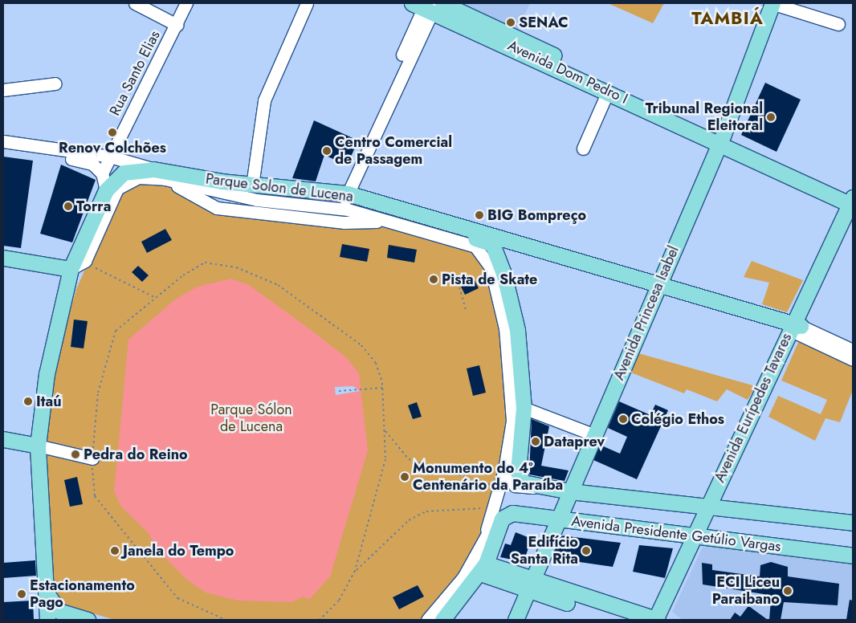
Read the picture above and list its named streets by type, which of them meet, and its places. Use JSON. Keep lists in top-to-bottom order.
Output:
{
  "streets": {
    "main road": [
      "Avenida Dom Pedro I",
      "Parque Solon de Lucena",
      "Avenida Princesa Isabel",
      "Avenida Eurípedes Tavares",
      "Avenida Presidente Getúlio Vargas"
    ],
    "street": ["Rua Santo Elias"]
  },
  "crossings": [
    ["Avenida Dom Pedro I", "Avenida Princesa Isabel"],
    ["Avenida Dom Pedro I", "Avenida Eurípedes Tavares"],
    ["Rua Santo Elias", "Parque Solon de Lucena"],
    ["Avenida Princesa Isabel", "Avenida Presidente Getúlio Vargas"],
    ["Avenida Eurípedes Tavares", "Avenida Presidente Getúlio Vargas"]
  ],
  "districts": ["TAMBIÁ"],
  "parks": ["Parque Sólon de Lucena"],
  "places": [
    "SENAC",
    "Tribunal Regional Eleitoral",
    "Renov Colchões",
    "Centro Comercial de Passagem",
    "Torra",
    "BIG Bompreço",
    "Pista de Skate",
    "Itaú",
    "Colégio Ethos",
    "Dataprev",
    "Pedra do Reino",
    "Monumento do 4º Centenário da Paraíba",
    "Janela do Tempo",
    "Edifício Santa Rita",
    "ECI Liceu Paraibano",
    "Estacionamento Pago"
  ]
}
